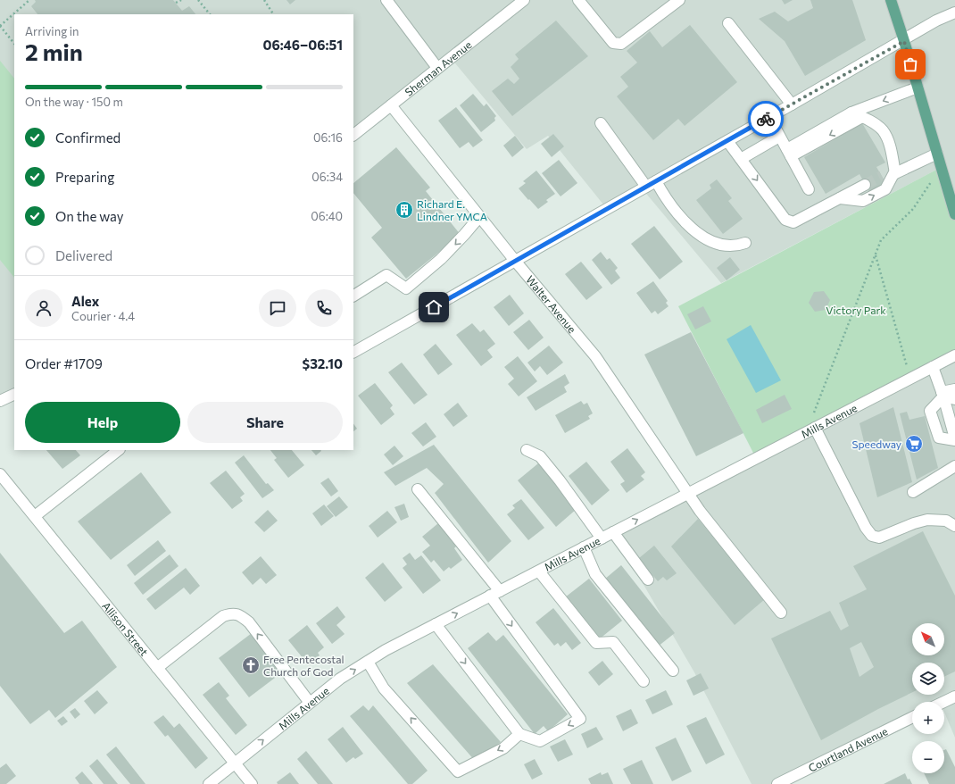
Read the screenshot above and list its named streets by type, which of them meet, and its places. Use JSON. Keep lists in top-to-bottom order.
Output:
{
  "streets": {
    "street": [
      "Sherman Avenue",
      "Walter Avenue",
      "Mills Avenue",
      "Allison Street",
      "Courtland Avenue"
    ]
  },
  "crossings": [
    ["Sherman Avenue", "Walter Avenue"],
    ["Walter Avenue", "Mills Avenue"],
    ["Mills Avenue", "Allison Street"]
  ],
  "one_way": ["Mills Avenue"],
  "parks": ["Victory Park"],
  "places": {
    "building": ["Richard E. Lindner YMCA"],
    "supermarket": ["Speedway"],
    "church": ["Free Pentecostal Church of God"]
  },
  "north": "top left",
  "page": {
    "heading": ["2 min", "Arriving in", "06:46–06:51"],
    "panel": [
      "Alex",
      "Courier · 4.4",
      "Order #1709",
      "$32.10"
    ],
    "bar": "On the way · 150 m",
    "list": [
      ["Confirmed", "06:16"],
      ["Preparing", "06:34"],
      ["On the way", "06:40"],
      "Delivered"
    ],
    "buttons": ["Help", "Share"],
    "map_buttons": ["+", "−"]
  }
}
